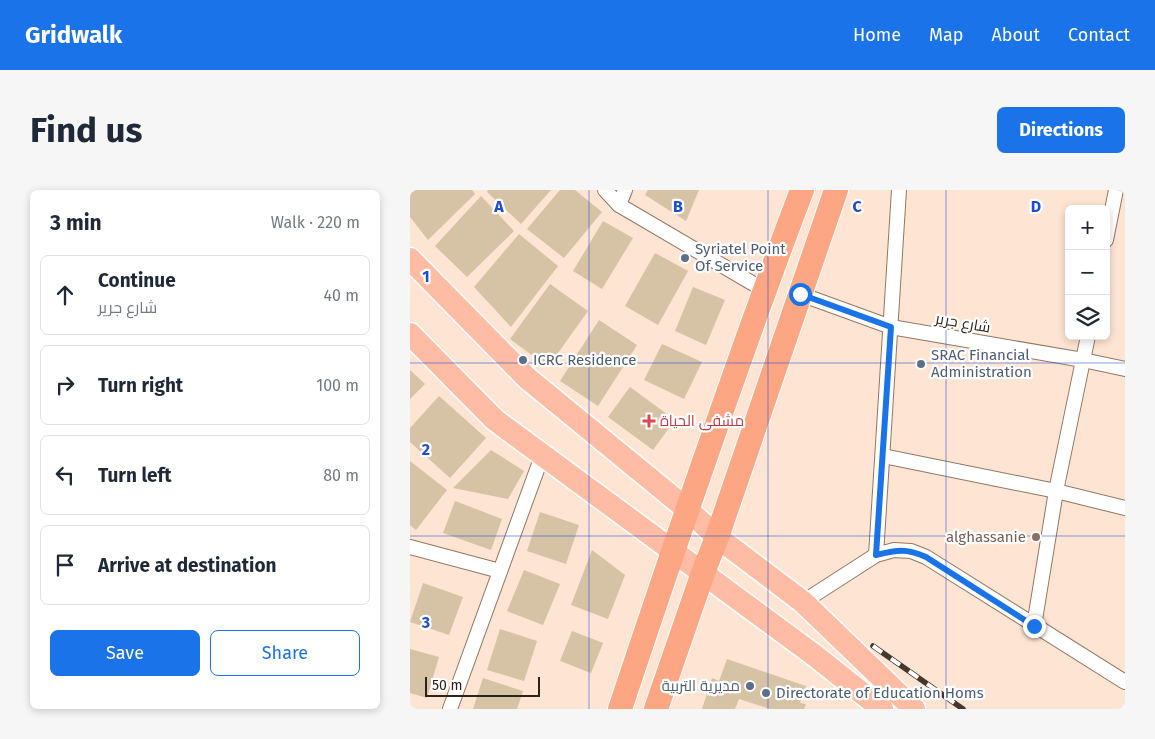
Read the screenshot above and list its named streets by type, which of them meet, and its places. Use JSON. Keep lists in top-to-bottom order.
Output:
{
  "streets": {
    "street": ["شارع جرير"]
  },
  "places": {
    "other": [
      "Syriatel Point Of Service",
      "ICRC Residence",
      "SRAC Financial Administration",
      "alghassanie",
      "مديرية التربية",
      "Directorate of Education Homs"
    ],
    "health": ["مشفى الحياة"]
  },
  "scale_bar": "50 m",
  "page": {
    "header": "Gridwalk",
    "nav": [
      "Home",
      "Map",
      "About",
      "Contact"
    ],
    "buttons": [
      "Directions",
      ["Save", "Share"]
    ],
    "title": "Find us",
    "heading": ["3 min", "Walk · 220 m"],
    "map_buttons": ["+", "−"],
    "list": [
      ["Continue", "شارع جرير", "40 m"],
      ["Turn right", "100 m"],
      ["Turn left", "80 m"],
      "Arrive at destination"
    ],
    "scale": "50 m"
  },
  "grid": {
    "columns": [
      "A",
      "B",
      "C",
      "D"
    ],
    "rows": ["1", "2", "3"]
  }
}
